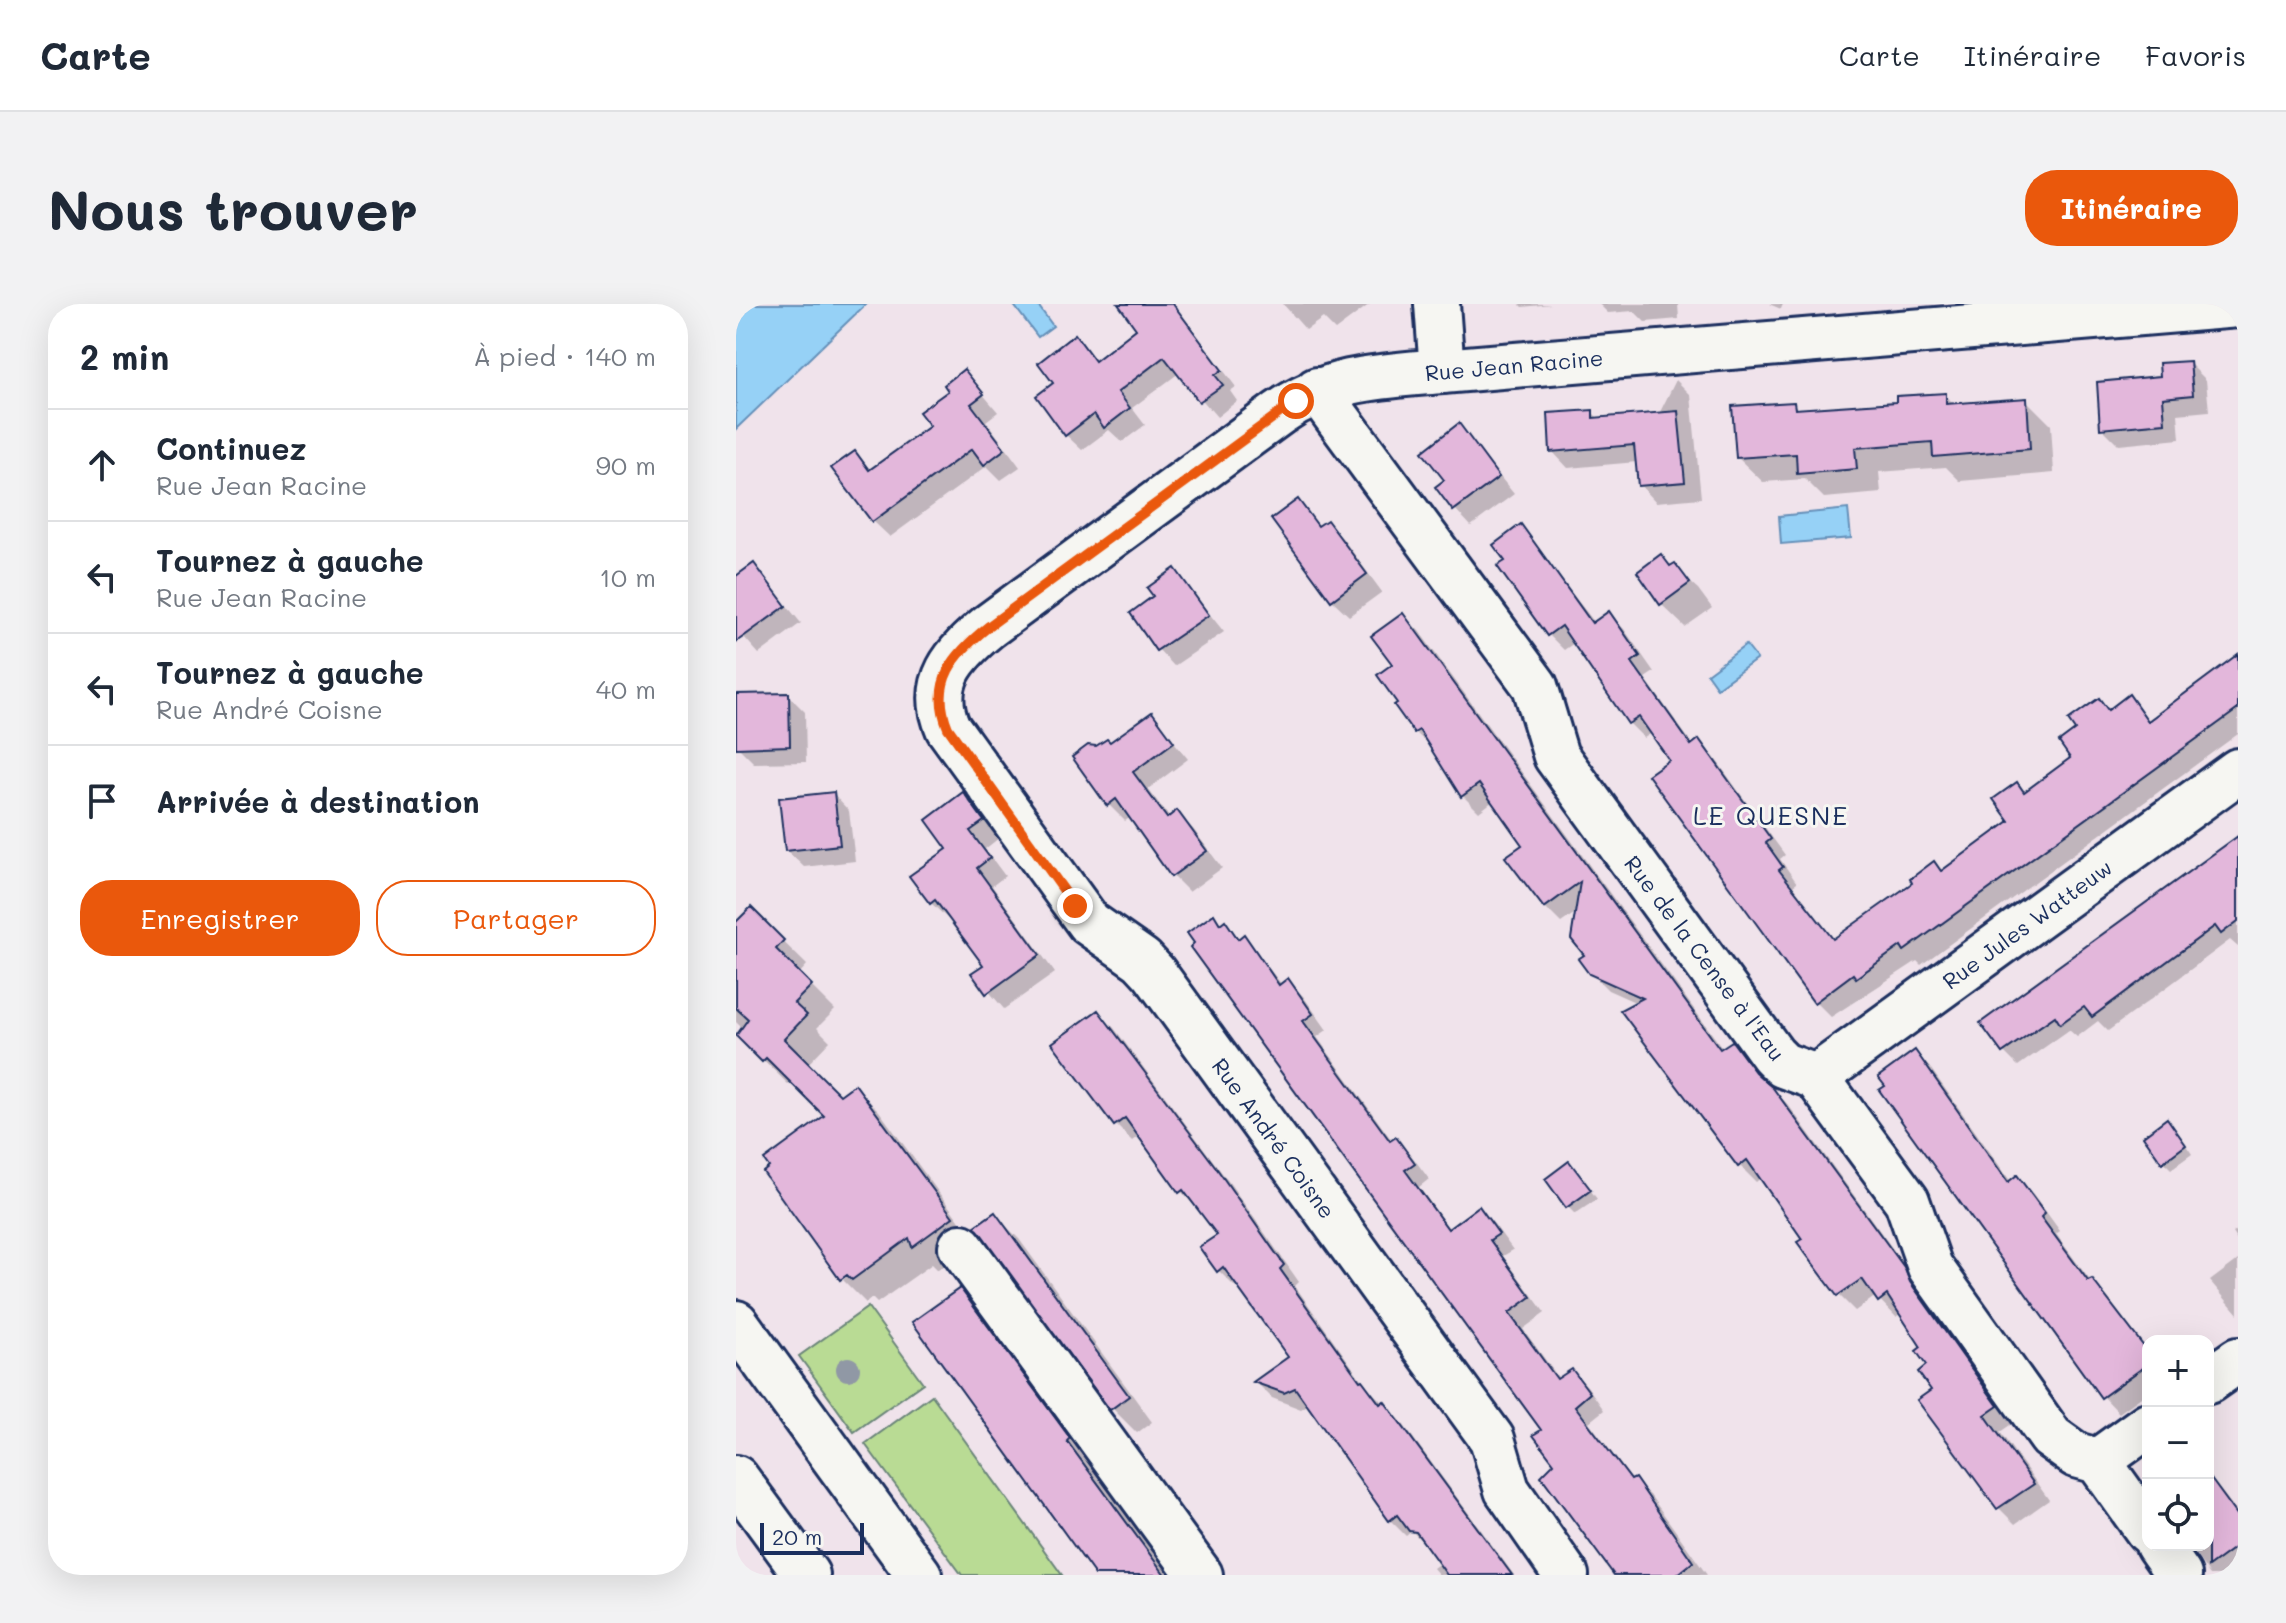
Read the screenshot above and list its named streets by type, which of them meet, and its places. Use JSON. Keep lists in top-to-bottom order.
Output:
{
  "streets": {
    "street": [
      "Rue Jean Racine",
      "Rue Jules Watteuw",
      "Rue de la Cense à l'Eau",
      "Rue André Coisne"
    ]
  },
  "crossings": [
    ["Rue Jean Racine", "Rue de la Cense à l'Eau"],
    ["Rue Jean Racine", "Rue André Coisne"],
    ["Rue Jules Watteuw", "Rue de la Cense à l'Eau"]
  ],
  "districts": ["LE QUESNE"],
  "scale_bar": "20 m",
  "page": {
    "header": "Carte",
    "nav": ["Carte", "Itinéraire", "Favoris"],
    "buttons": [
      "Itinéraire",
      ["Enregistrer", "Partager"]
    ],
    "title": "Nous trouver",
    "heading": ["2 min", "À pied · 140 m"],
    "list": [
      ["Continuez", "Rue Jean Racine", "90 m"],
      ["Tournez à gauche", "Rue Jean Racine", "10 m"],
      ["Tournez à gauche", "Rue André Coisne", "40 m"],
      "Arrivée à destination"
    ],
    "map_buttons": ["+", "−"],
    "scale": "20 m"
  }
}
